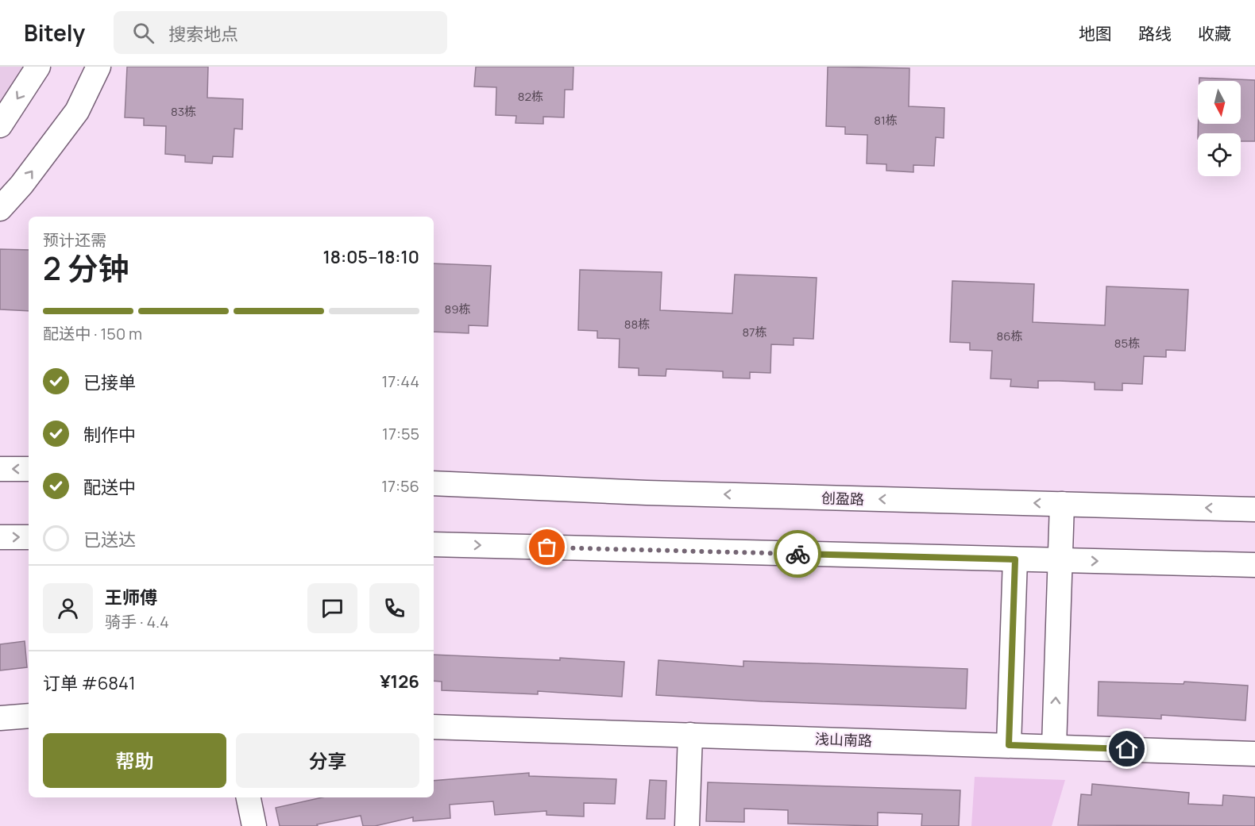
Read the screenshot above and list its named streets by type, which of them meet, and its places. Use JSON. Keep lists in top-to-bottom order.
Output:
{
  "streets": {
    "street": ["创盈路", "浅山南路"]
  },
  "house_numbers": [
    "82栋",
    "83栋",
    "81栋",
    "89栋",
    "88栋",
    "87栋",
    "86栋",
    "85栋"
  ],
  "north": "bottom",
  "page": {
    "header": "Bitely",
    "search": "搜索地点",
    "nav": ["地图", "路线", "收藏"],
    "heading": ["2 分钟", "预计还需", "18:05–18:10"],
    "panel": [
      "王师傅",
      "骑手 · 4.4",
      "订单 #6841",
      "¥126"
    ],
    "bar": "配送中 · 150 m",
    "list": [
      ["已接单", "17:44"],
      ["制作中", "17:55"],
      ["配送中", "17:56"],
      "已送达"
    ],
    "buttons": ["帮助", "分享"]
  }
}
